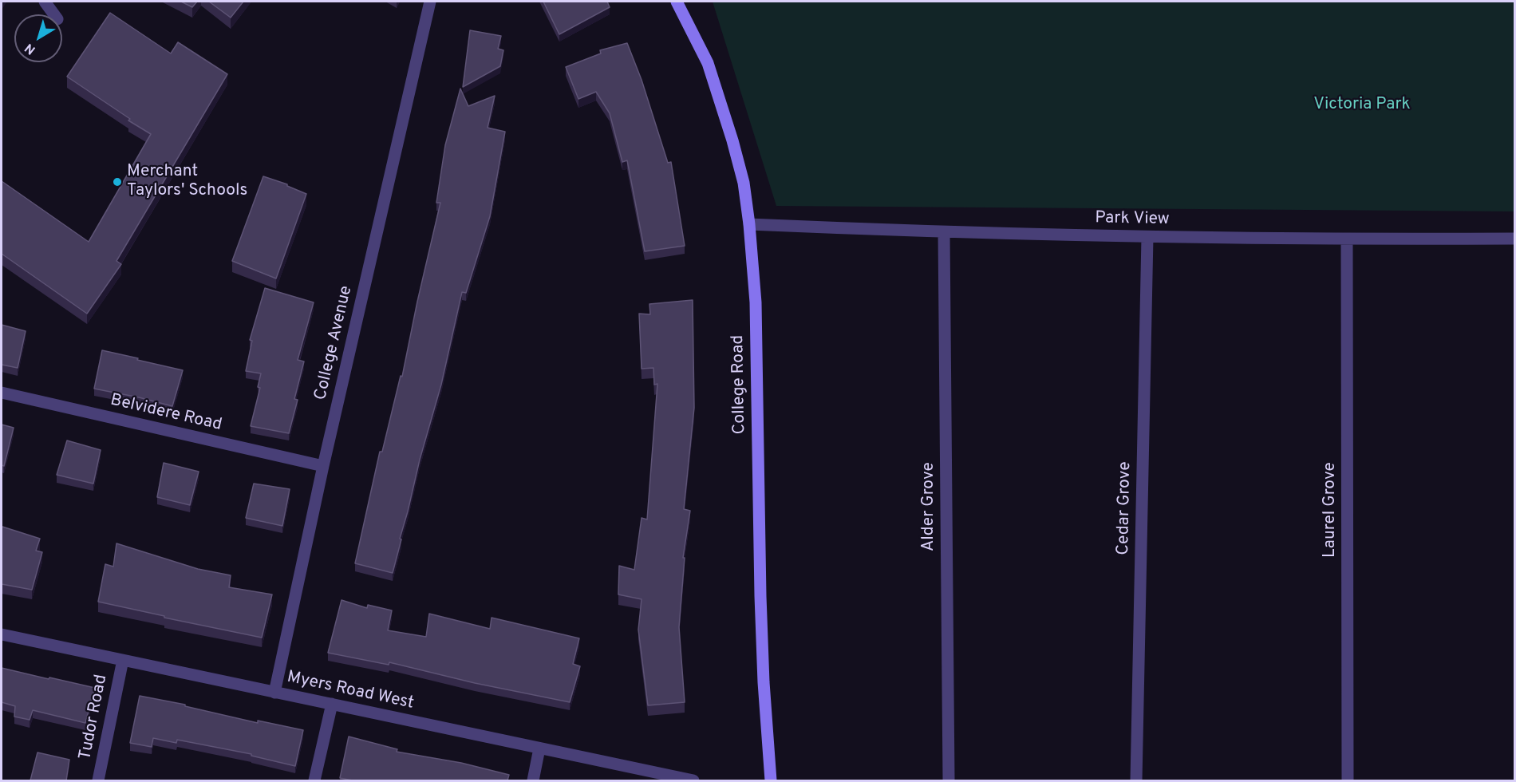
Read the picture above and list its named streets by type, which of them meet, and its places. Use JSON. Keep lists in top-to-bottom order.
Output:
{
  "streets": {
    "street": [
      "Park View",
      "College Avenue",
      "College Road",
      "Belvidere Road",
      "Alder Grove",
      "Cedar Grove",
      "Laurel Grove",
      "Myers Road West",
      "Tudor Road"
    ]
  },
  "crossings": [
    ["Park View", "College Road"],
    ["Park View", "Alder Grove"],
    ["Park View", "Cedar Grove"],
    ["Park View", "Laurel Grove"],
    ["College Avenue", "Belvidere Road"],
    ["College Avenue", "Myers Road West"],
    ["Myers Road West", "Tudor Road"]
  ],
  "parks": ["Victoria Park"],
  "places": ["Merchant Taylors' Schools"],
  "north": "bottom left"
}
